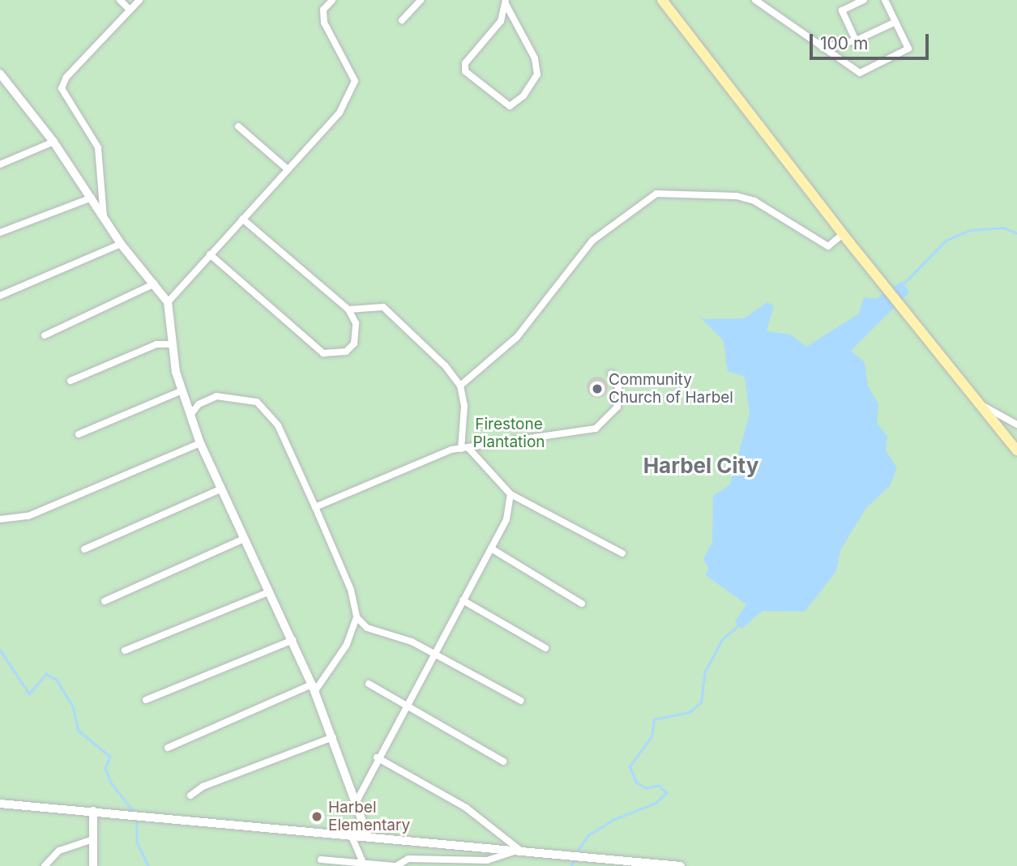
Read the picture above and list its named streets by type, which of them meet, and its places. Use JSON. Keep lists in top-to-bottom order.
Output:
{
  "districts": ["Harbel City"],
  "parks": ["Firestone Plantation"],
  "places": ["Community Church of Harbel", "Harbel Elementary"],
  "scale_bar": "100 m"
}
